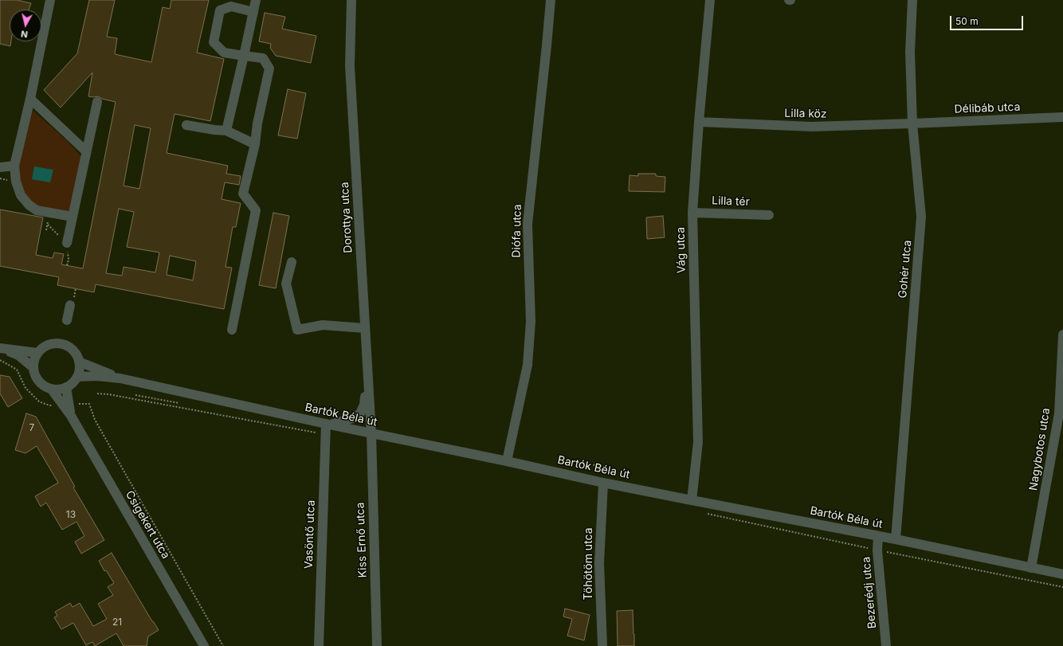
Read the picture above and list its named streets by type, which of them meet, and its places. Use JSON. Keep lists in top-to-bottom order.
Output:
{
  "streets": {
    "street": [
      "Délibáb utca",
      "Lilla köz",
      "Lilla tér",
      "Dorottya utca",
      "Diófa utca",
      "Vág utca",
      "Gohér utca",
      "Bartók Béla út",
      "Nagybotos utca",
      "Csigekert utca",
      "Vasöntő utca",
      "Kiss Ernő utca",
      "Töhötöm utca",
      "Bezerédj utca"
    ]
  },
  "crossings": [
    ["Délibáb utca", "Lilla köz"],
    ["Délibáb utca", "Gohér utca"],
    ["Lilla köz", "Vág utca"],
    ["Lilla köz", "Gohér utca"],
    ["Lilla tér", "Vág utca"],
    ["Dorottya utca", "Bartók Béla út"],
    ["Dorottya utca", "Kiss Ernő utca"],
    ["Diófa utca", "Bartók Béla út"],
    ["Vág utca", "Bartók Béla út"],
    ["Gohér utca", "Bartók Béla út"],
    ["Bartók Béla út", "Nagybotos utca"],
    ["Bartók Béla út", "Vasöntő utca"],
    ["Bartók Béla út", "Kiss Ernő utca"],
    ["Bartók Béla út", "Töhötöm utca"],
    ["Bartók Béla út", "Bezerédj utca"]
  ],
  "house_numbers": ["7", "13", "21"],
  "scale_bar": "50 m",
  "north": "bottom"
}
